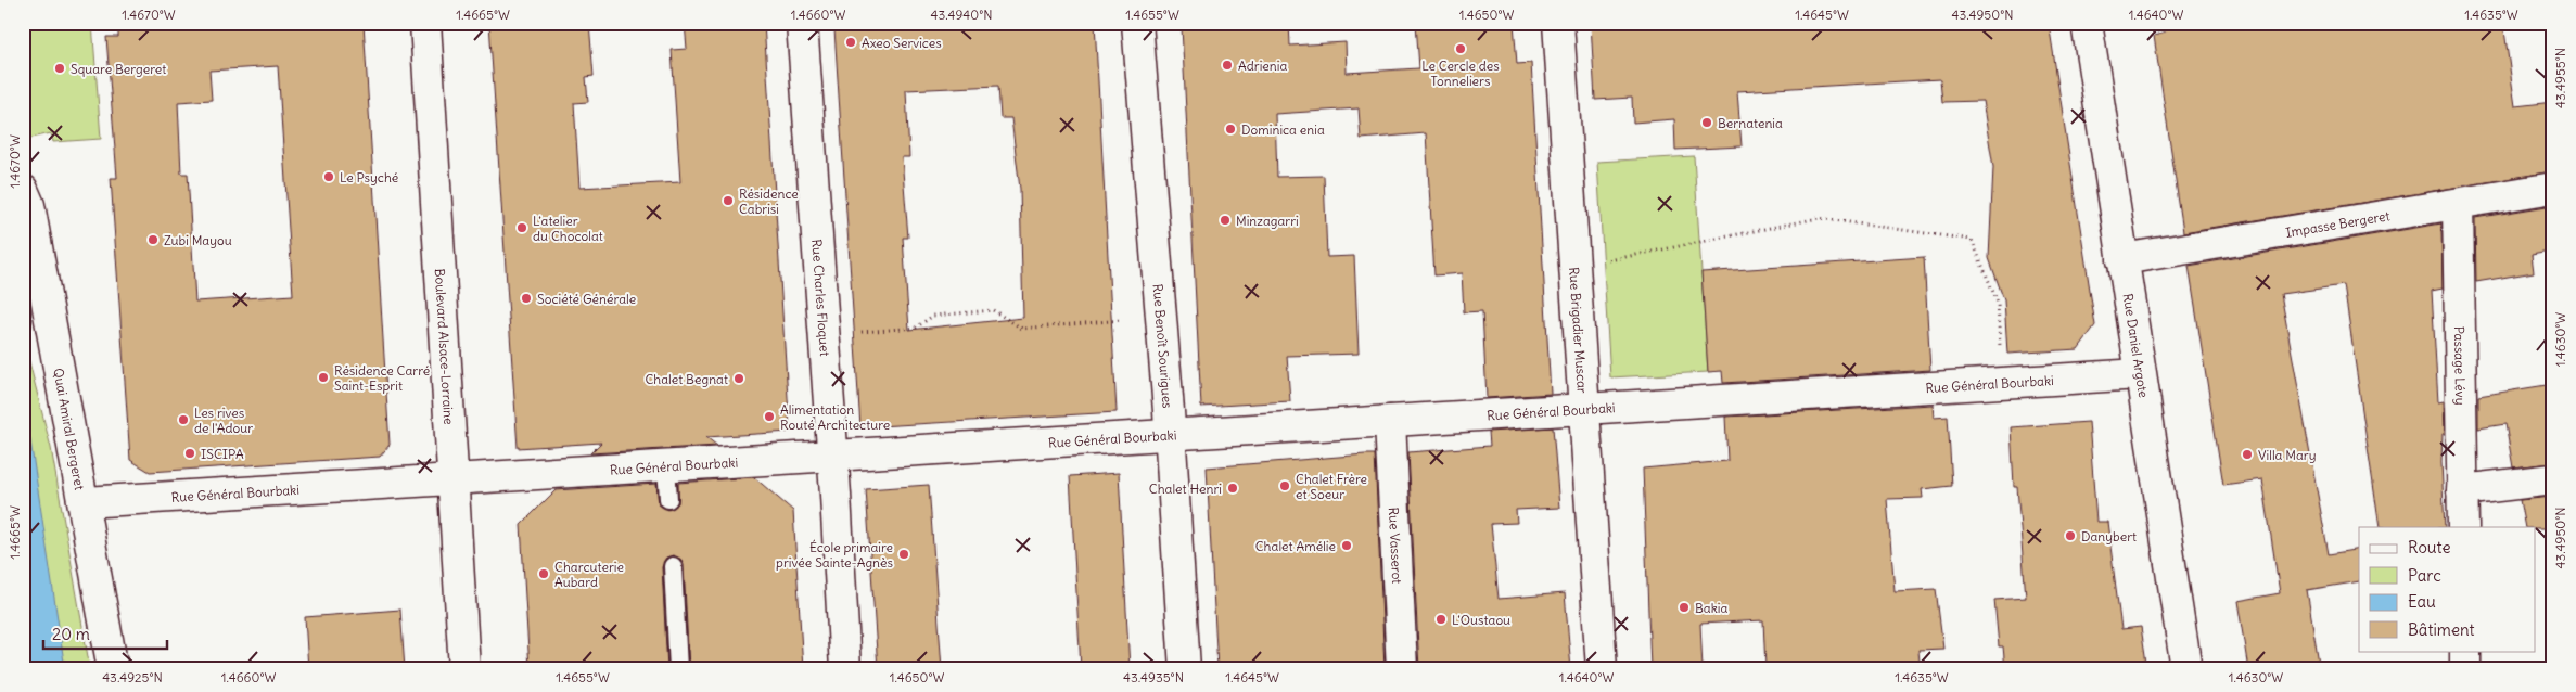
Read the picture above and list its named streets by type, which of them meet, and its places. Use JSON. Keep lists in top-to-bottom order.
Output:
{
  "streets": {
    "street": [
      "Impasse Bergeret",
      "Rue Charles Floquet",
      "Rue Brigadier Muscar",
      "Boulevard Alsace-Lorraine",
      "Rue Benoît Sourigues",
      "Rue Daniel Argote",
      "Passage Lévy",
      "Rue Général Bourbaki",
      "Quai Amiral Bergeret",
      "Rue Vasserot"
    ]
  },
  "crossings": [
    ["Impasse Bergeret", "Rue Daniel Argote"],
    ["Impasse Bergeret", "Passage Lévy"],
    ["Rue Charles Floquet", "Rue Général Bourbaki"],
    ["Rue Brigadier Muscar", "Rue Général Bourbaki"],
    ["Boulevard Alsace-Lorraine", "Rue Général Bourbaki"],
    ["Rue Benoît Sourigues", "Rue Général Bourbaki"],
    ["Rue Daniel Argote", "Rue Général Bourbaki"],
    ["Rue Général Bourbaki", "Quai Amiral Bergeret"],
    ["Rue Général Bourbaki", "Rue Vasserot"]
  ],
  "places": [
    "Axeo Services",
    "Le Cercle des Tonneliers",
    "Adrienia",
    "Square Bergeret",
    "Bernatenia",
    "Dominica enia",
    "Le Psyché",
    "Résidence Cabrisi",
    "Minzagarri",
    "L'atelier du Chocolat",
    "Zubi Mayou",
    "Société Générale",
    "Résidence Carré Saint-Esprit",
    "Chalet Begnat",
    "Alimentation Routé Architecture",
    "Les rives de l'Adour",
    "ISCIPA",
    "Villa Mary",
    "Chalet Frère et Soeur",
    "Chalet Henri",
    "Danybert",
    "Chalet Amélie",
    "École primaire privée Sainte-Agnès",
    "Charcuterie Aubard",
    "Bakia",
    "L'Oustaou"
  ],
  "legend": [
    "Route",
    "Parc",
    "Eau",
    "Bâtiment"
  ],
  "scale_bar": "20 m",
  "coordinates": [
    "1.4670°W",
    "1.4665°W",
    "1.4660°W",
    "43.4940°N",
    "1.4655°W",
    "1.4650°W",
    "1.4645°W",
    "43.4950°N",
    "1.4640°W",
    "1.4635°W",
    "43.4955°N",
    "1.4630°W",
    "43.4925°N",
    "43.4935°N"
  ]
}
